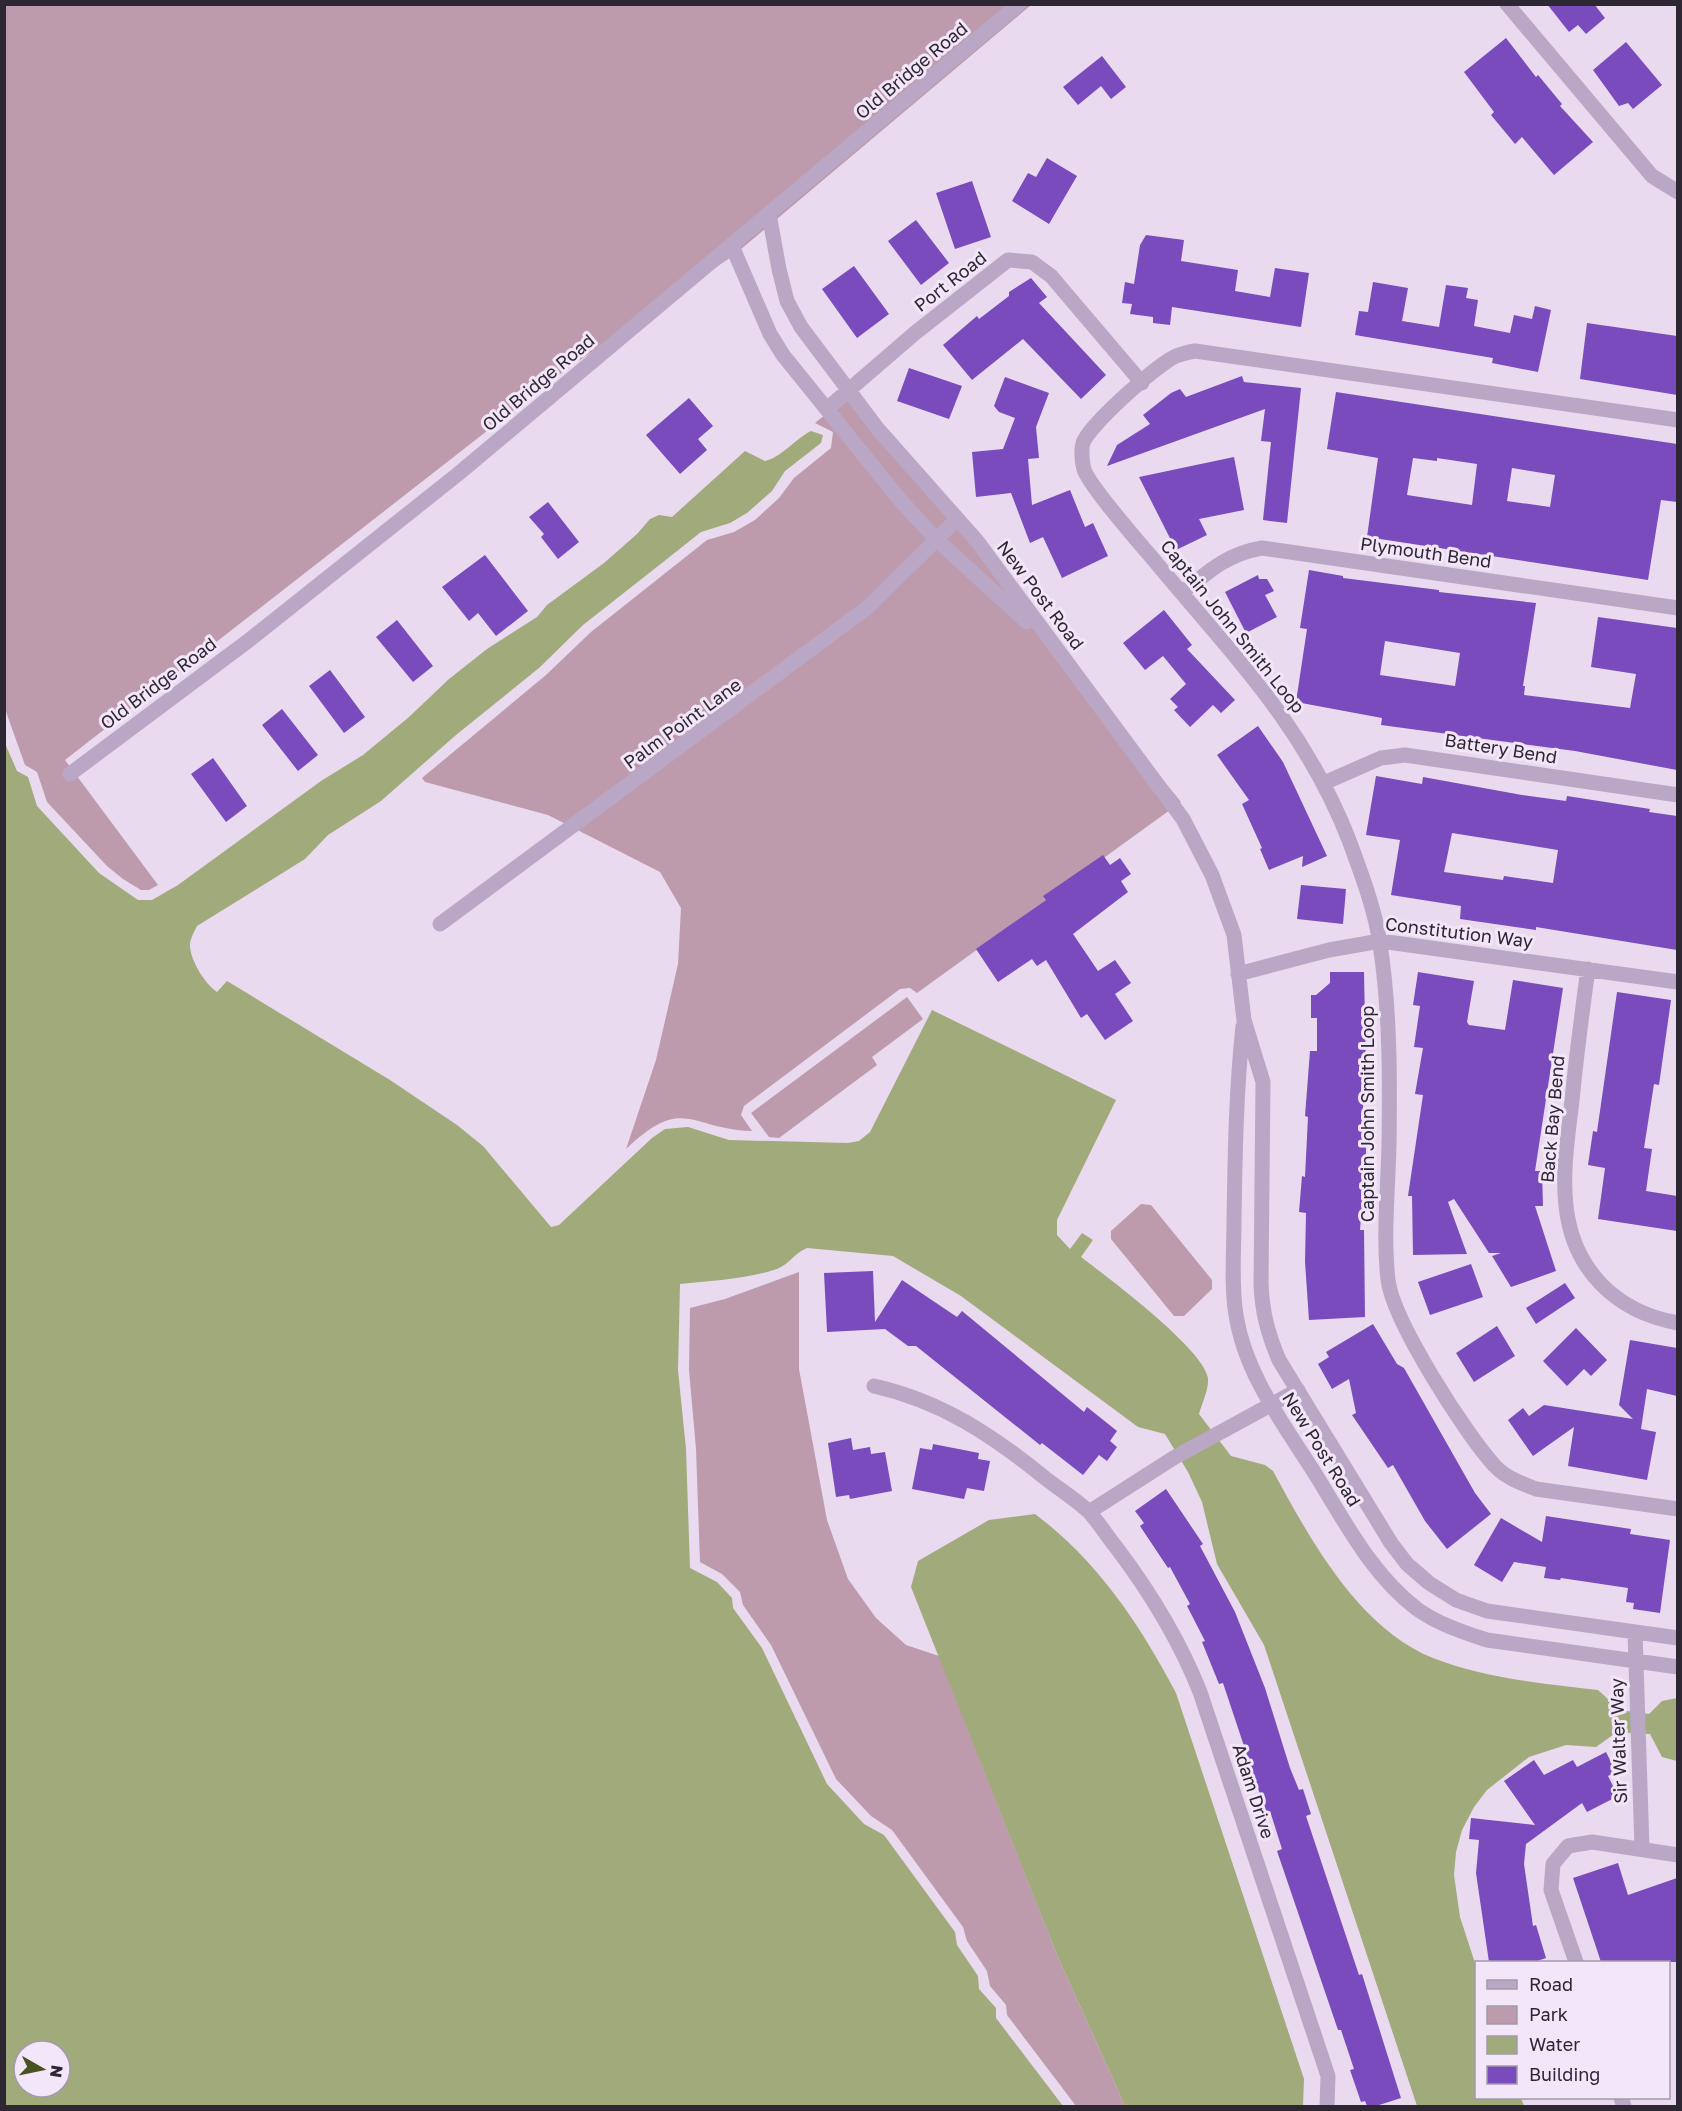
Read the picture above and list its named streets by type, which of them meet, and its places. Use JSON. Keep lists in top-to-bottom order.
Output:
{
  "streets": {
    "street": [
      "Old Bridge Road",
      "Port Road",
      "Plymouth Bend",
      "New Post Road",
      "Captain John Smith Loop",
      "Palm Point Lane",
      "Battery Bend",
      "Constitution Way",
      "Back Bay Bend",
      "Sir Walter Way",
      "Adam Drive"
    ]
  },
  "crossings": [
    ["Old Bridge Road", "New Post Road"],
    ["Port Road", "New Post Road"],
    ["Port Road", "Captain John Smith Loop"],
    ["Plymouth Bend", "Captain John Smith Loop"],
    ["New Post Road", "Palm Point Lane"],
    ["New Post Road", "Constitution Way"],
    ["New Post Road", "Sir Walter Way"],
    ["Captain John Smith Loop", "Battery Bend"],
    ["Captain John Smith Loop", "Constitution Way"],
    ["Constitution Way", "Back Bay Bend"]
  ],
  "legend": [
    "Road",
    "Park",
    "Water",
    "Building"
  ],
  "north": "right"
}
